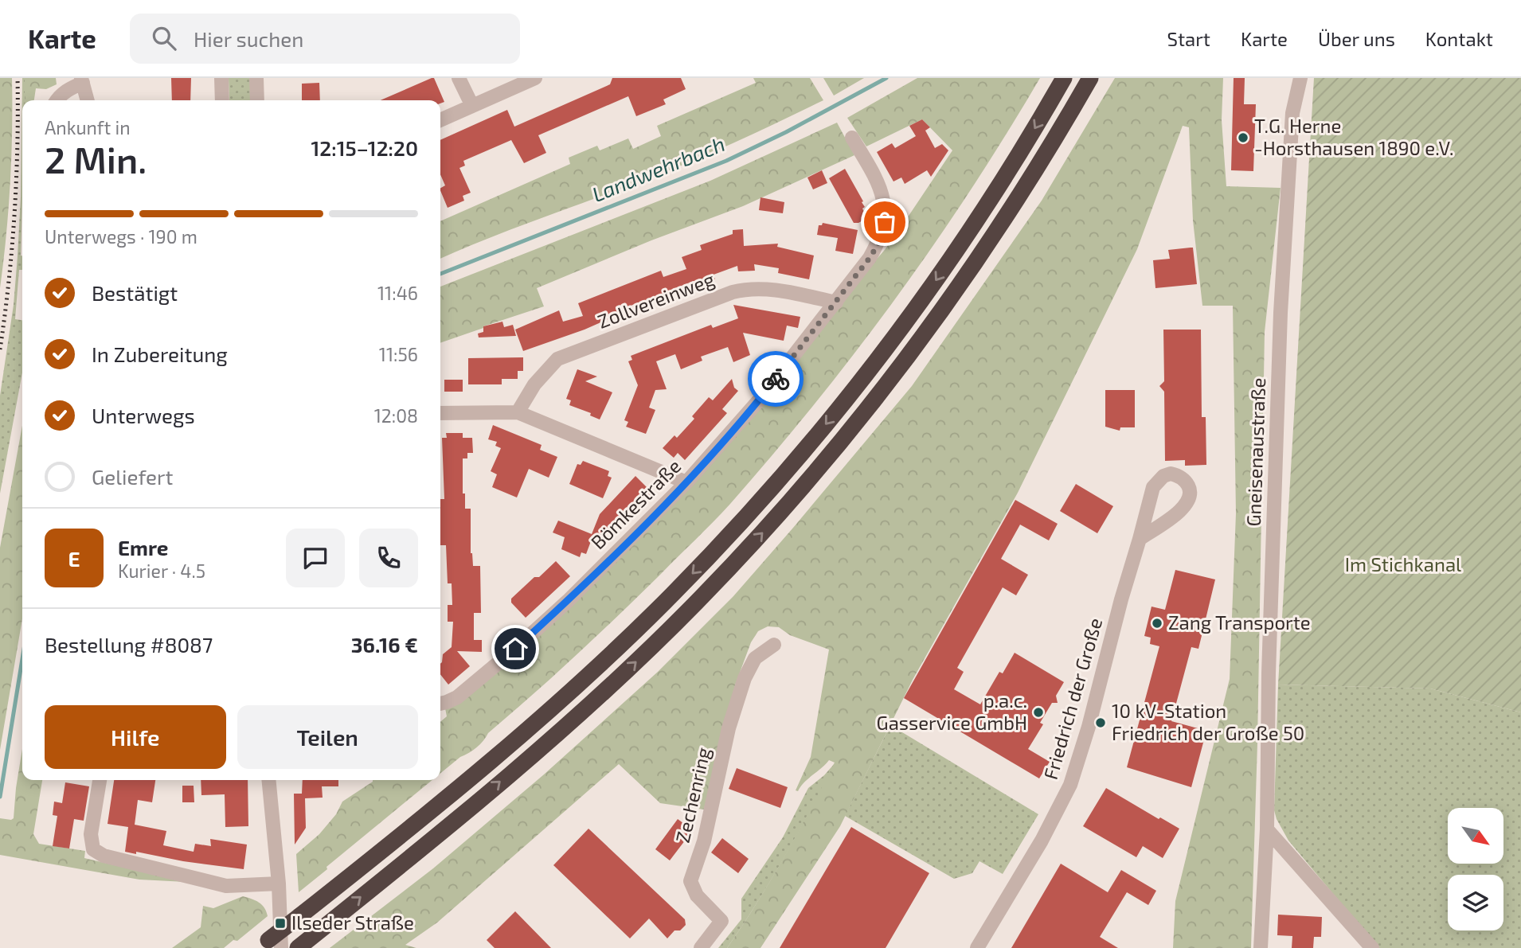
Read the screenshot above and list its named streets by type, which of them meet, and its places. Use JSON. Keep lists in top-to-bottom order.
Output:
{
  "streets": {
    "street": [
      "Zollvereinweg",
      "Gneisenaustraße",
      "Bömkestraße",
      "Friedrich der Große",
      "Zechenring"
    ]
  },
  "crossings": [
    ["Zollvereinweg", "Bömkestraße"]
  ],
  "water": ["Landwehrbach"],
  "parks": ["Im Stichkanal"],
  "places": {
    "other": [
      "T.G. Herne -Horsthausen 1890 e.V.",
      "Zang Transporte",
      "p.a.c. Gasservice GmbH",
      "10 kV-Station Friedrich der Große 50"
    ],
    "transit": ["Ilseder Straße"]
  },
  "north": "bottom right",
  "page": {
    "header": "Karte",
    "search": "Hier suchen",
    "nav": [
      "Start",
      "Karte",
      "Über uns",
      "Kontakt"
    ],
    "heading": ["2 Min.", "Ankunft in", "12:15–12:20"],
    "panel": [
      "Emre",
      "Kurier · 4.5",
      "Bestellung #8087",
      "36.16 €"
    ],
    "bar": "Unterwegs · 190 m",
    "list": [
      ["Bestätigt", "11:46"],
      ["In Zubereitung", "11:56"],
      ["Unterwegs", "12:08"],
      "Geliefert"
    ],
    "round": "E",
    "buttons": ["Hilfe", "Teilen"]
  }
}
